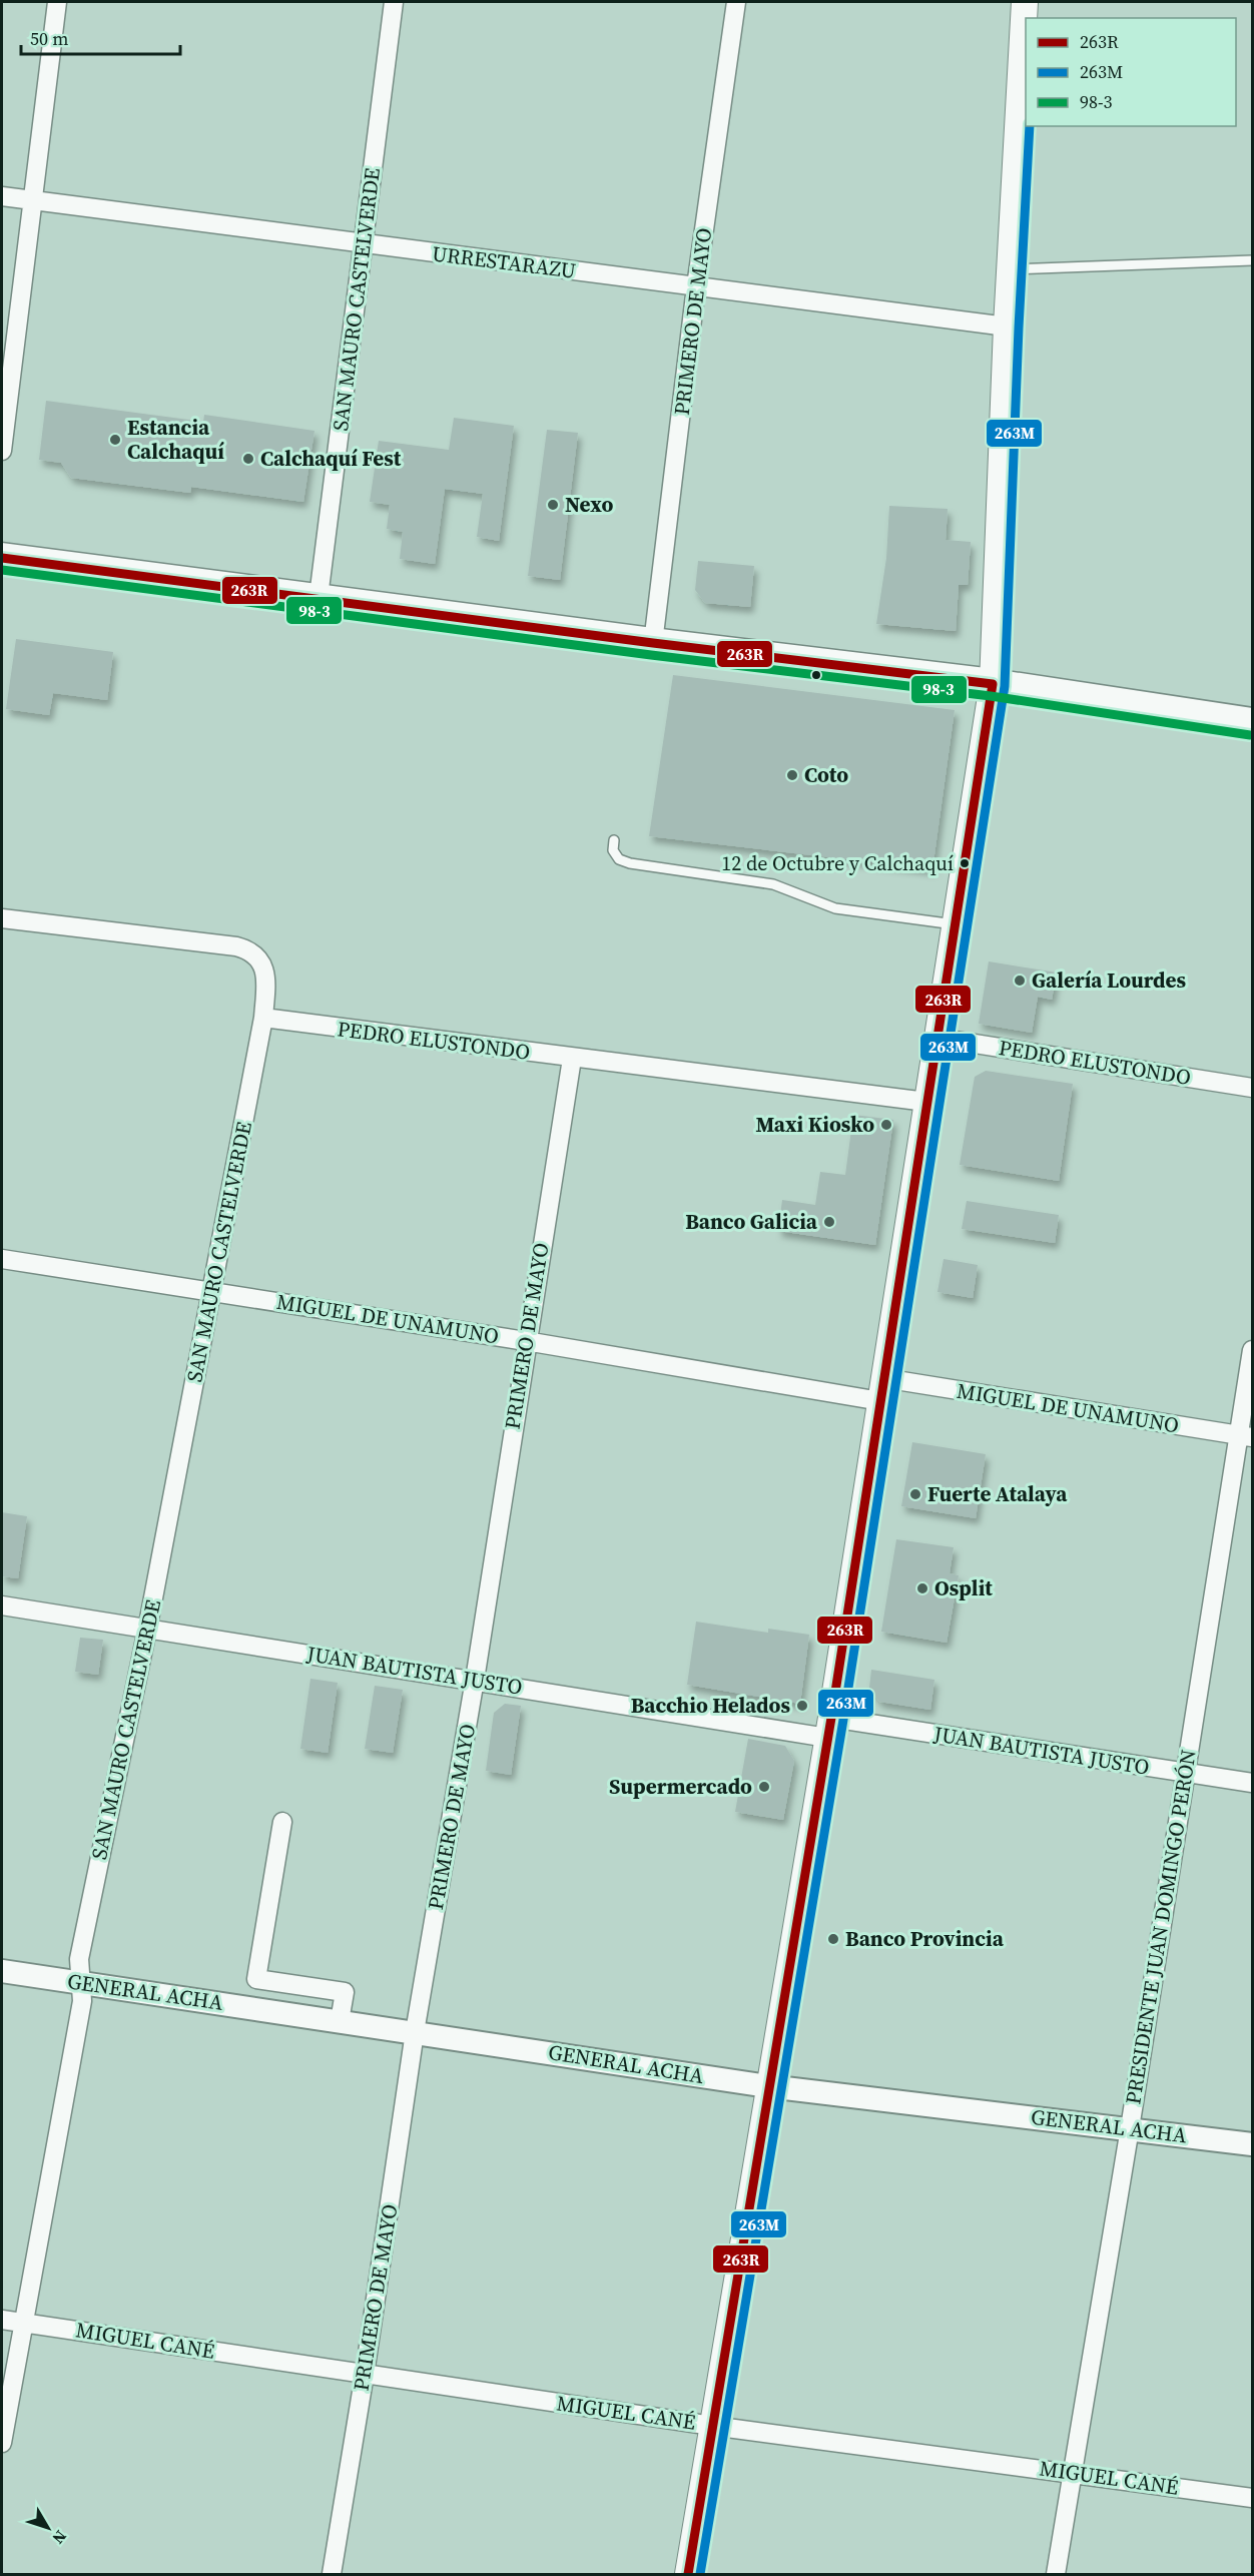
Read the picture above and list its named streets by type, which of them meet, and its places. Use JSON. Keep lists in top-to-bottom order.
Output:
{
  "streets": {
    "street": [
      "URRESTARAZU",
      "SAN MAURO CASTELVERDE",
      "PRIMERO DE MAYO",
      "PEDRO ELUSTONDO",
      "MIGUEL DE UNAMUNO",
      "JUAN BAUTISTA JUSTO",
      "PRESIDENTE JUAN DOMINGO PERÓN",
      "GENERAL ACHA",
      "MIGUEL CANÉ"
    ]
  },
  "crossings": [
    ["URRESTARAZU", "SAN MAURO CASTELVERDE"],
    ["URRESTARAZU", "PRIMERO DE MAYO"],
    ["SAN MAURO CASTELVERDE", "PEDRO ELUSTONDO"],
    ["SAN MAURO CASTELVERDE", "MIGUEL DE UNAMUNO"],
    ["SAN MAURO CASTELVERDE", "JUAN BAUTISTA JUSTO"],
    ["SAN MAURO CASTELVERDE", "GENERAL ACHA"],
    ["SAN MAURO CASTELVERDE", "MIGUEL CANÉ"],
    ["PRIMERO DE MAYO", "PEDRO ELUSTONDO"],
    ["PRIMERO DE MAYO", "MIGUEL DE UNAMUNO"],
    ["PRIMERO DE MAYO", "JUAN BAUTISTA JUSTO"],
    ["PRIMERO DE MAYO", "GENERAL ACHA"],
    ["PRIMERO DE MAYO", "MIGUEL CANÉ"],
    ["MIGUEL DE UNAMUNO", "PRESIDENTE JUAN DOMINGO PERÓN"],
    ["JUAN BAUTISTA JUSTO", "PRESIDENTE JUAN DOMINGO PERÓN"],
    ["PRESIDENTE JUAN DOMINGO PERÓN", "GENERAL ACHA"],
    ["PRESIDENTE JUAN DOMINGO PERÓN", "MIGUEL CANÉ"]
  ],
  "places": [
    "Estancia Calchaquí",
    "Calchaquí Fest",
    "Nexo",
    "Coto",
    "12 de Octubre y Calchaquí",
    "Galería Lourdes",
    "Maxi Kiosko",
    "Banco Galicia",
    "Fuerte Atalaya",
    "Osplit",
    "Bacchio Helados",
    "Supermercado",
    "Banco Provincia"
  ],
  "lines": ["transit line 263M", "transit line 263R", "transit line 98-3"],
  "legend": ["263R", "263M", "98-3"],
  "scale_bar": "50 m",
  "north": "bottom right"
}
